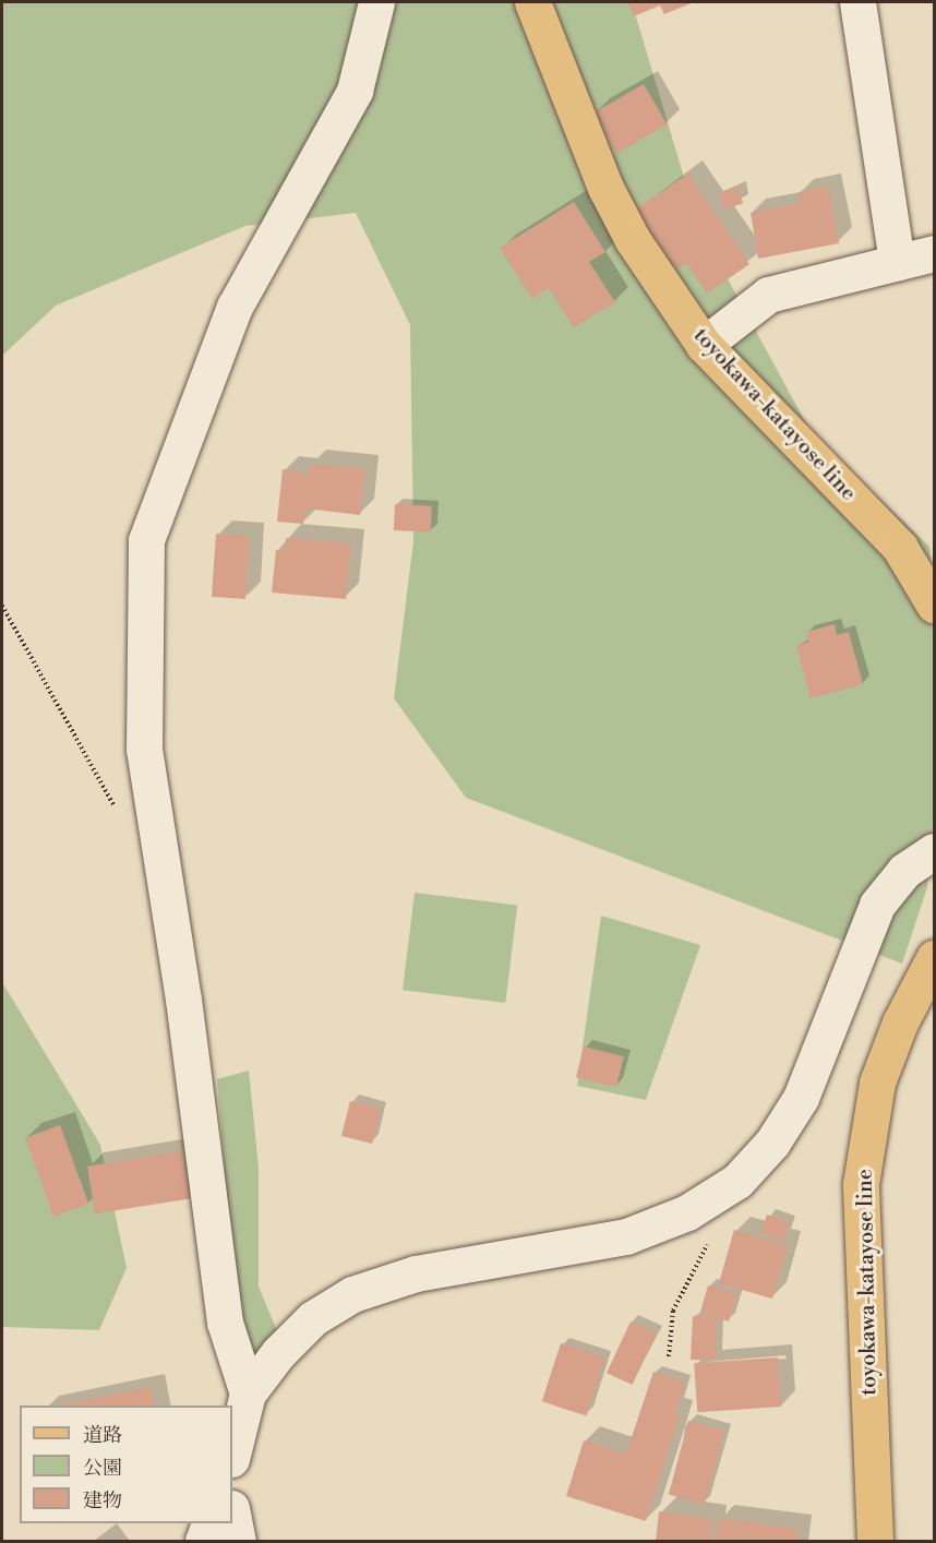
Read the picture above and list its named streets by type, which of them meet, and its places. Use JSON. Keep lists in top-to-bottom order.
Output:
{
  "streets": {
    "main road": ["toyokawa-katayose line"]
  },
  "legend": ["道路", "公園", "建物"]
}
